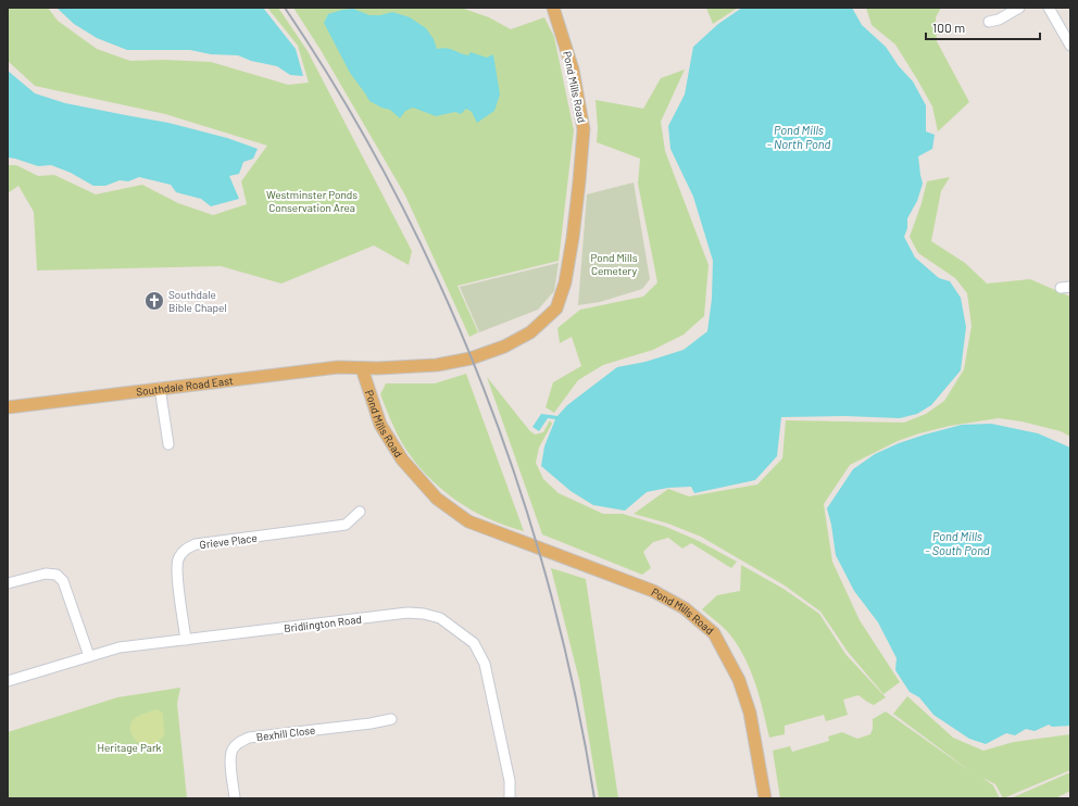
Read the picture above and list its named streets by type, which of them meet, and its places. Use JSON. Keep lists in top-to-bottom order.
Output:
{
  "streets": {
    "main road": ["Pond Mills Road", "Southdale Road East"],
    "street": ["Grieve Place", "Bridlington Road", "Bexhill Close"]
  },
  "crossings": [
    ["Pond Mills Road", "Southdale Road East"],
    ["Grieve Place", "Bridlington Road"]
  ],
  "water": ["Pond Mills - North Pond", "Pond Mills - South Pond"],
  "parks": ["Westminster Ponds Conservation Area", "Pond Mills Cemetery", "Heritage Park"],
  "places": {
    "church": ["Southdale Bible Chapel"]
  },
  "scale_bar": "100 m"
}
